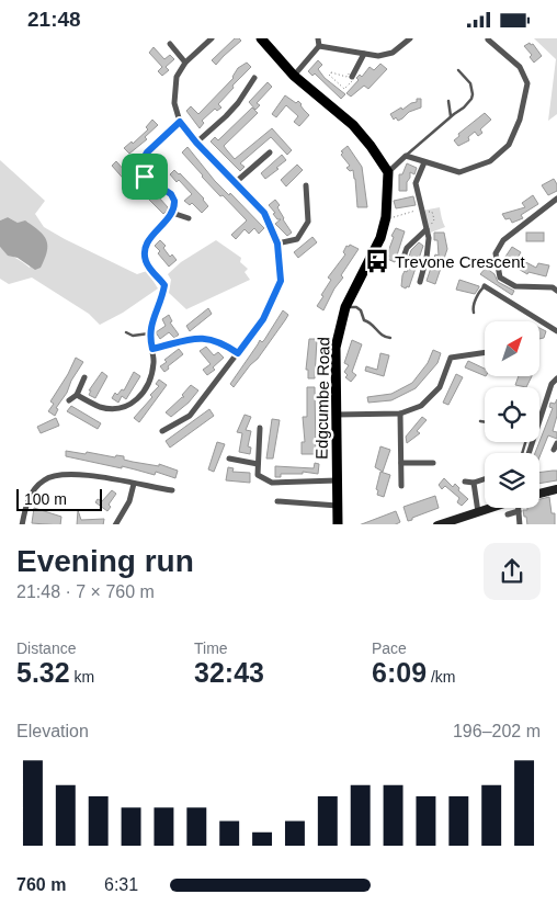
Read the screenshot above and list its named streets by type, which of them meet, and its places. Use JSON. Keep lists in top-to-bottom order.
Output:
{
  "streets": {
    "main road": ["Edgcumbe Road"]
  },
  "places": {
    "bus stop": ["Trevone Crescent"]
  },
  "scale_bar": "100 m",
  "north": "top right",
  "page": {
    "status": "21:48",
    "scale": "100 m",
    "heading": ["Evening run", "21:48 · 7 × 760 m"],
    "stats": [
      ["Distance", "5.32 km"],
      ["Time", "32:43"],
      ["Pace", "6:09 /km"]
    ],
    "chart": ["Elevation", "196–202 m"],
    "list": [
      {
        "name": "760 m",
        "note": "6:31"
      }
    ]
  }
}
